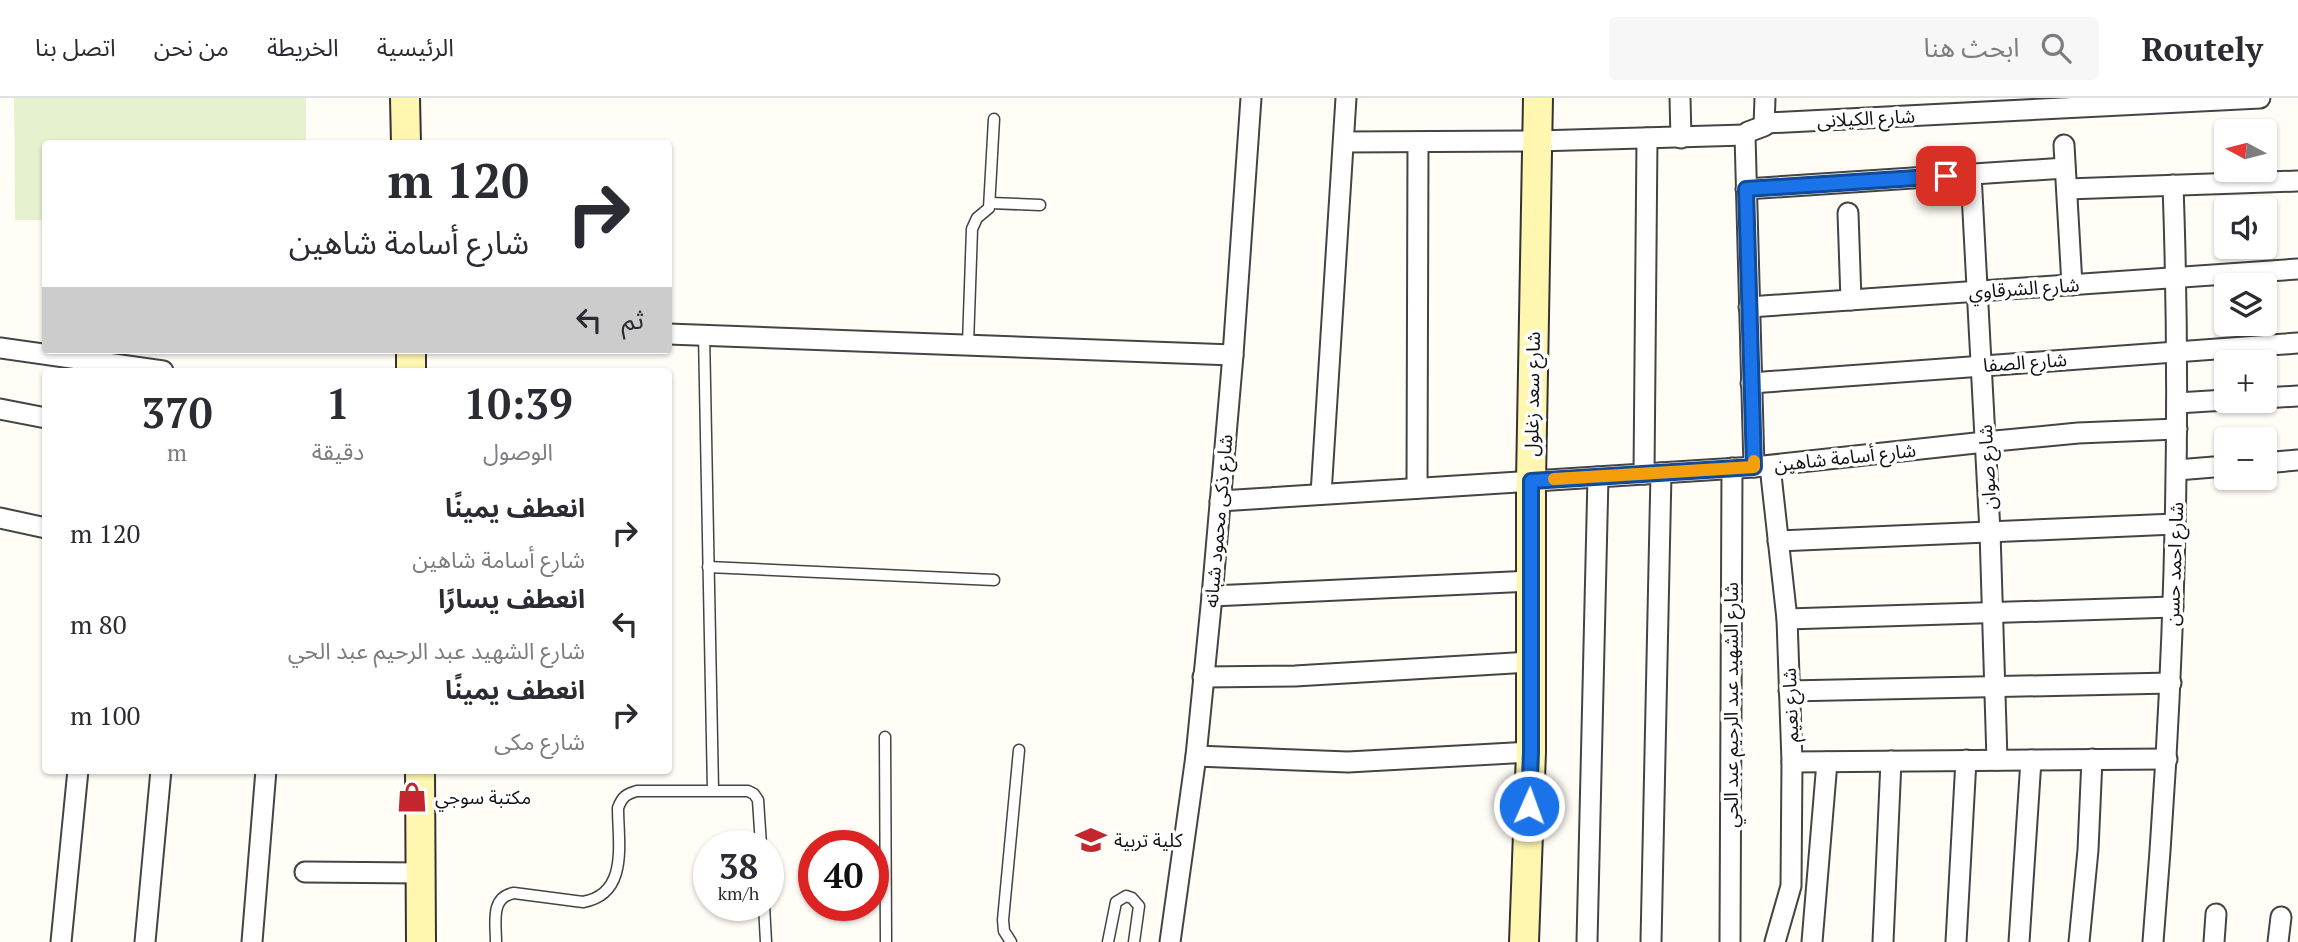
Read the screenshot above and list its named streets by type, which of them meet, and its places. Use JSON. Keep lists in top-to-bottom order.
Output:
{
  "streets": {
    "street": [
      "شارع الكيلانى",
      "شارع الشرقاوي",
      "شارع الصفا",
      "شارع سعد زغلول",
      "شارع أسامة شاهين",
      "شارع صوان",
      "شارع ذكى محمود شبانه",
      "شارع احمد حسن",
      "شارع الشهيد عبد الرحيم عبد الحي",
      "شارع نعيم"
    ]
  },
  "crossings": [
    ["شارع الشرقاوي", "شارع صوان"],
    ["شارع الشرقاوي", "شارع احمد حسن"],
    ["شارع الصفا", "شارع صوان"],
    ["شارع الصفا", "شارع احمد حسن"],
    ["شارع سعد زغلول", "شارع أسامة شاهين"],
    ["شارع أسامة شاهين", "شارع صوان"],
    ["شارع أسامة شاهين", "شارع ذكى محمود شبانه"],
    ["شارع أسامة شاهين", "شارع احمد حسن"],
    ["شارع أسامة شاهين", "شارع الشهيد عبد الرحيم عبد الحي"],
    ["شارع أسامة شاهين", "شارع نعيم"]
  ],
  "places": {
    "shop": ["مكتبة سوجي"],
    "school or university": ["كلية تربية"]
  },
  "north": "left",
  "page": {
    "header": "Routely",
    "search": "ابحث هنا",
    "nav": [
      "الرئيسية",
      "الخريطة",
      "من نحن",
      "اتصل بنا"
    ],
    "map_buttons": ["+", "−"],
    "turn": ["120 m", "شارع أسامة شاهين"],
    "then": "ثم",
    "eta": [
      "10:39",
      "الوصول",
      "1",
      "دقيقة",
      "370",
      "m"
    ],
    "list": [
      {
        "name": "انعطف يمينًا",
        "note": "شارع أسامة شاهين",
        "value": "120 m"
      },
      {
        "name": "انعطف يسارًا",
        "note": "شارع الشهيد عبد الرحيم عبد الحي",
        "value": "80 m"
      },
      {
        "name": "انعطف يمينًا",
        "note": "شارع مكى",
        "value": "100 m"
      }
    ],
    "speed": "38 km/h",
    "limit": "40"
  }
}
